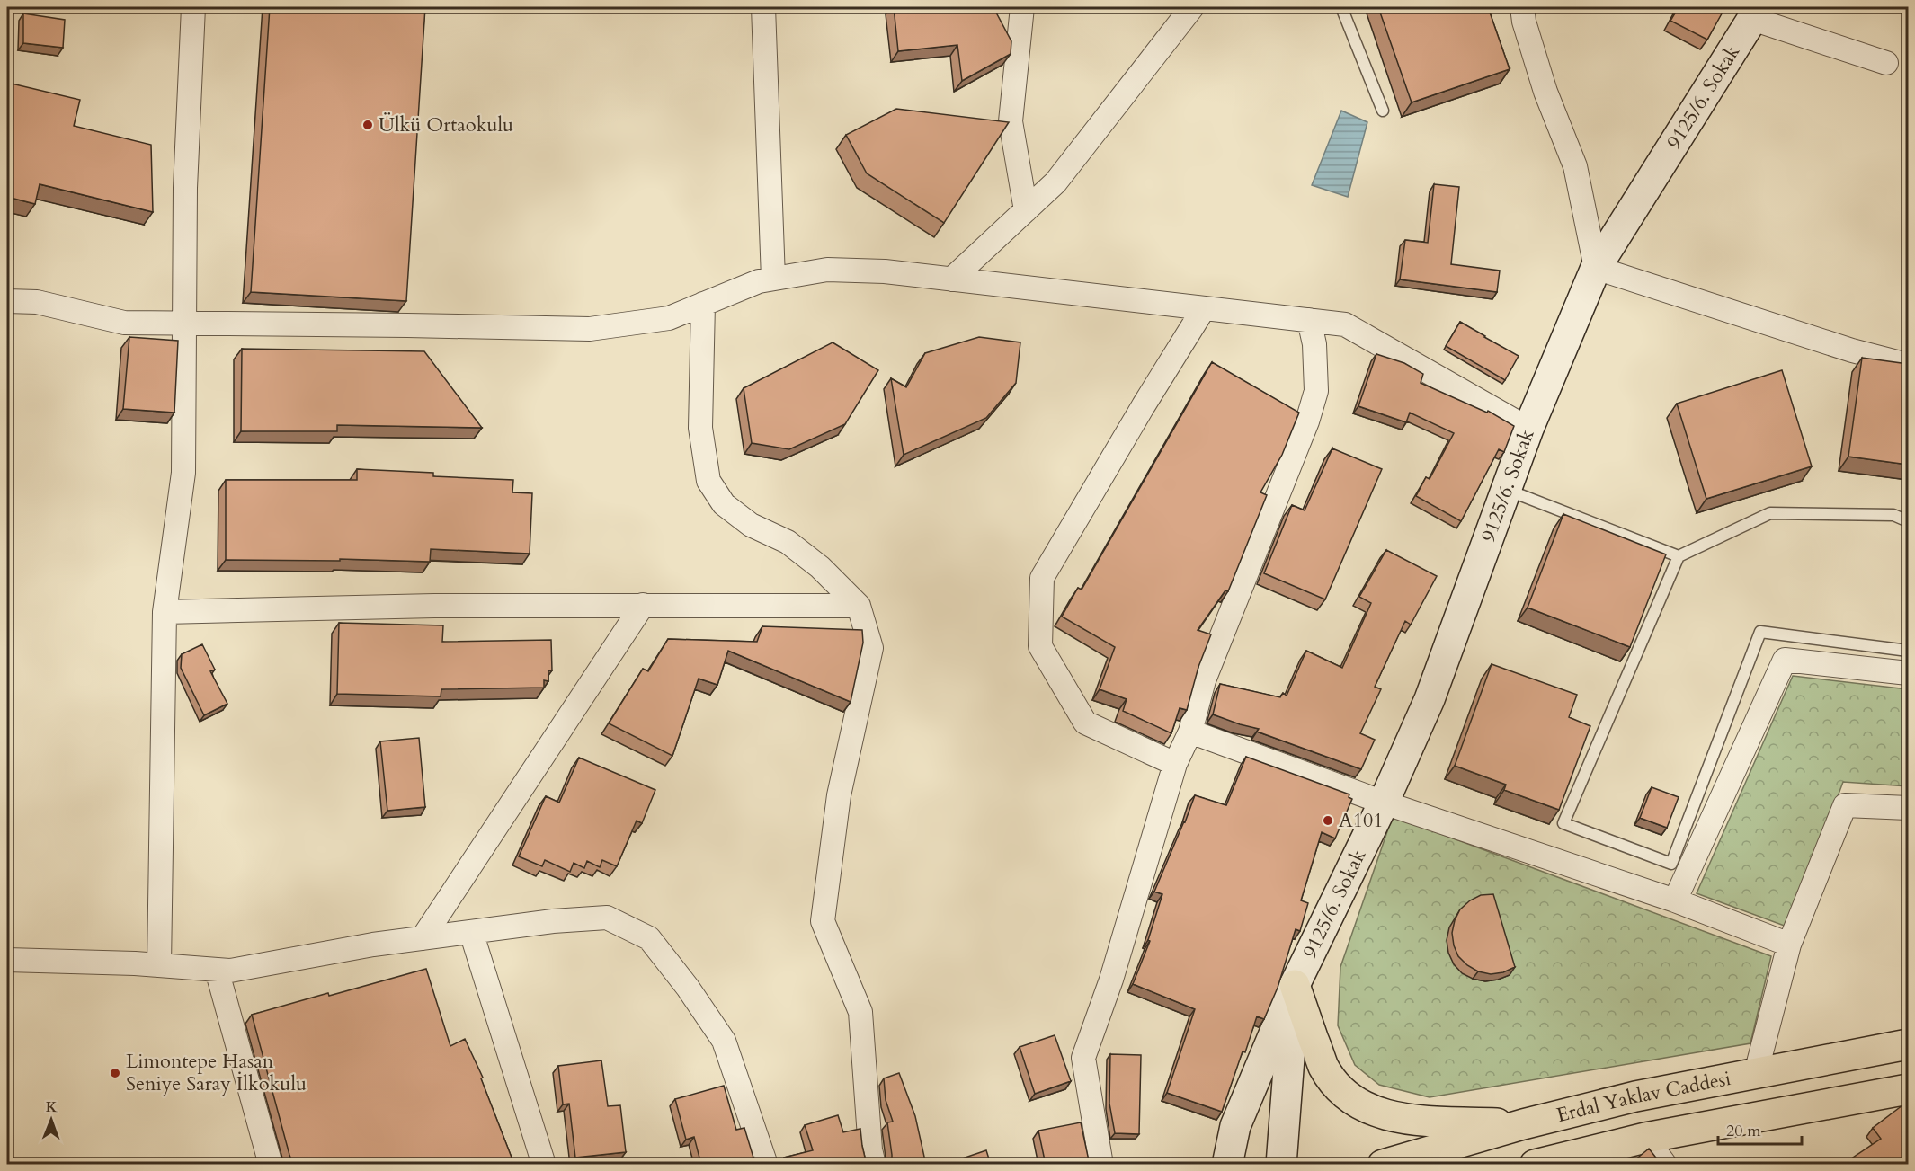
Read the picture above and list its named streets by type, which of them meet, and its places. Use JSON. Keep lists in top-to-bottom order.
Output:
{
  "streets": {
    "main road": ["9125/6. Sokak", "Erdal Yaklav Caddesi"]
  },
  "places": ["Ülkü Ortaokulu", "A101", "Limontepe Hasan Seniye Saray İlkokulu"],
  "scale_bar": "20 m",
  "north": "top"
}
